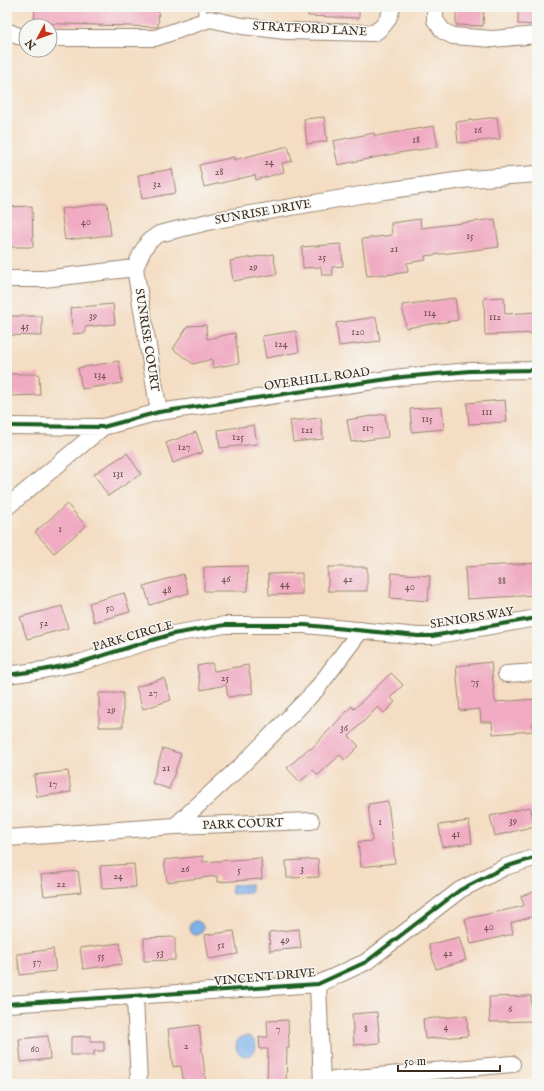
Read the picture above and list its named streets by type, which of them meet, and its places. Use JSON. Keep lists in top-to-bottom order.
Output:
{
  "streets": {
    "street": [
      "STRATFORD LANE",
      "SUNRISE DRIVE",
      "SUNRISE COURT",
      "OVERHILL ROAD",
      "SENIORS WAY",
      "PARK CIRCLE",
      "PARK COURT",
      "VINCENT DRIVE"
    ]
  },
  "crossings": [
    ["SUNRISE DRIVE", "SUNRISE COURT"],
    ["SUNRISE COURT", "OVERHILL ROAD"],
    ["SENIORS WAY", "PARK CIRCLE"]
  ],
  "house_numbers": [
    "16",
    "18",
    "24",
    "28",
    "32",
    "40",
    "15",
    "21",
    "25",
    "29",
    "114",
    "39",
    "112",
    "45",
    "120",
    "124",
    "134",
    "111",
    "115",
    "117",
    "121",
    "125",
    "127",
    "131",
    "1",
    "46",
    "42",
    "88",
    "44",
    "40",
    "48",
    "50",
    "52",
    "25",
    "75",
    "27",
    "29",
    "36",
    "21",
    "17",
    "39",
    "1",
    "41",
    "26",
    "3",
    "5",
    "24",
    "22",
    "40",
    "49",
    "51",
    "53",
    "42",
    "55",
    "57",
    "6",
    "4",
    "7",
    "8",
    "2",
    "60"
  ],
  "scale_bar": "50 m",
  "north": "bottom left"
}
